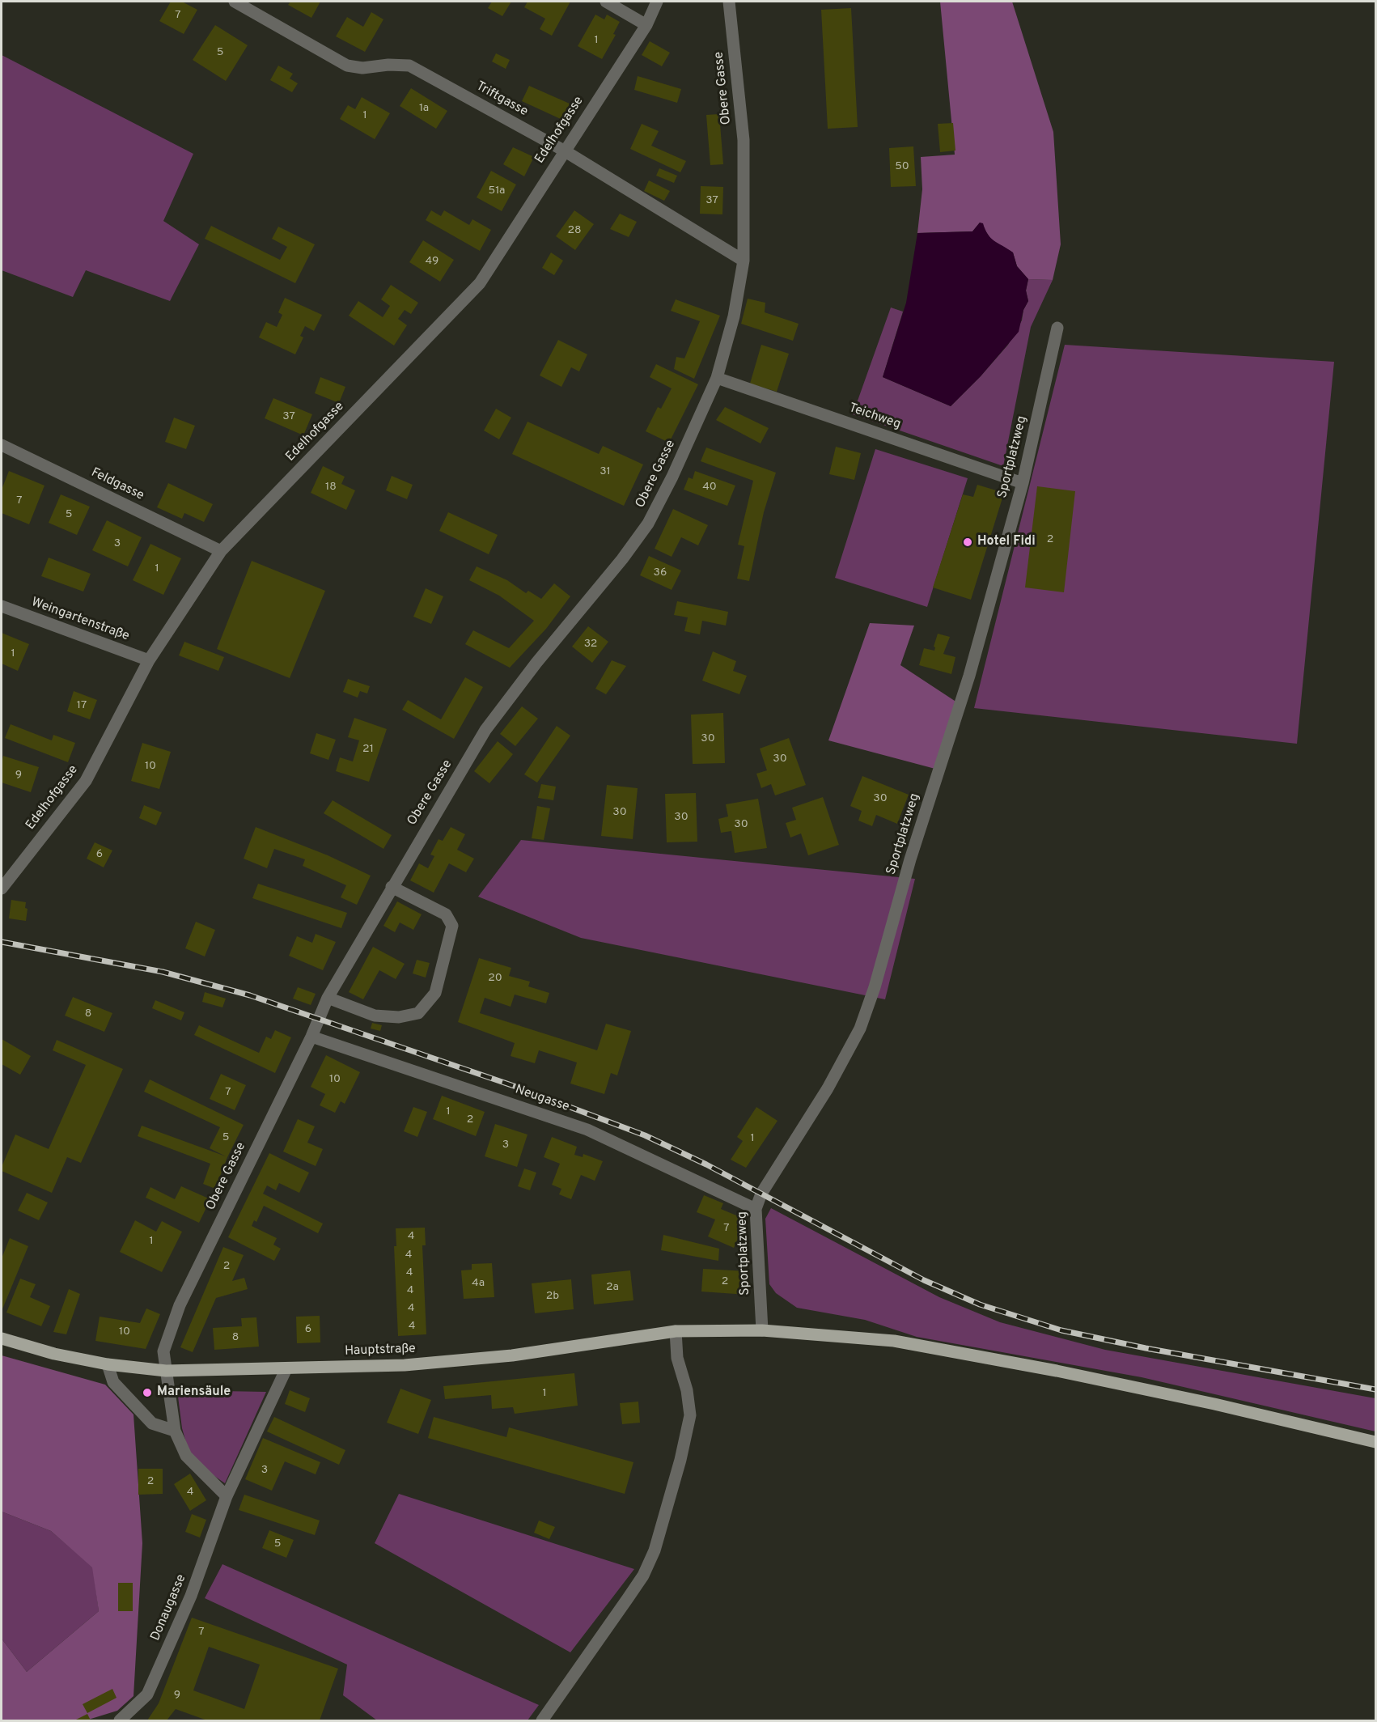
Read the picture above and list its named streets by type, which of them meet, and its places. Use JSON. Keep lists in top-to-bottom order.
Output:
{
  "streets": {
    "main road": ["Hauptstraße"],
    "street": [
      "Obere Gasse",
      "Triftgasse",
      "Edelhofgasse",
      "Teichweg",
      "Sportplatzweg",
      "Feldgasse",
      "Weingartenstraße",
      "Neugasse",
      "Donaugasse"
    ]
  },
  "crossings": [
    ["Obere Gasse", "Triftgasse"],
    ["Obere Gasse", "Teichweg"],
    ["Obere Gasse", "Neugasse"],
    ["Obere Gasse", "Hauptstraße"],
    ["Triftgasse", "Edelhofgasse"],
    ["Edelhofgasse", "Feldgasse"],
    ["Edelhofgasse", "Weingartenstraße"],
    ["Teichweg", "Sportplatzweg"],
    ["Sportplatzweg", "Neugasse"],
    ["Sportplatzweg", "Hauptstraße"],
    ["Hauptstraße", "Donaugasse"]
  ],
  "places": ["Hotel Fidi", "Mariensäule"],
  "house_numbers": [
    "7",
    "1",
    "5",
    "1a",
    "1",
    "50",
    "51a",
    "37",
    "28",
    "49",
    "37",
    "31",
    "18",
    "40",
    "7",
    "5",
    "2",
    "3",
    "1",
    "36",
    "32",
    "1",
    "17",
    "30",
    "21",
    "30",
    "10",
    "9",
    "30",
    "30",
    "30",
    "30",
    "6",
    "20",
    "8",
    "10",
    "7",
    "1",
    "2",
    "5",
    "1",
    "3",
    "7",
    "4",
    "1",
    "4",
    "2",
    "4",
    "2",
    "4a",
    "2a",
    "4",
    "2b",
    "4",
    "4",
    "6",
    "10",
    "8",
    "1",
    "3",
    "2",
    "4",
    "5",
    "7",
    "9"
  ]
}
